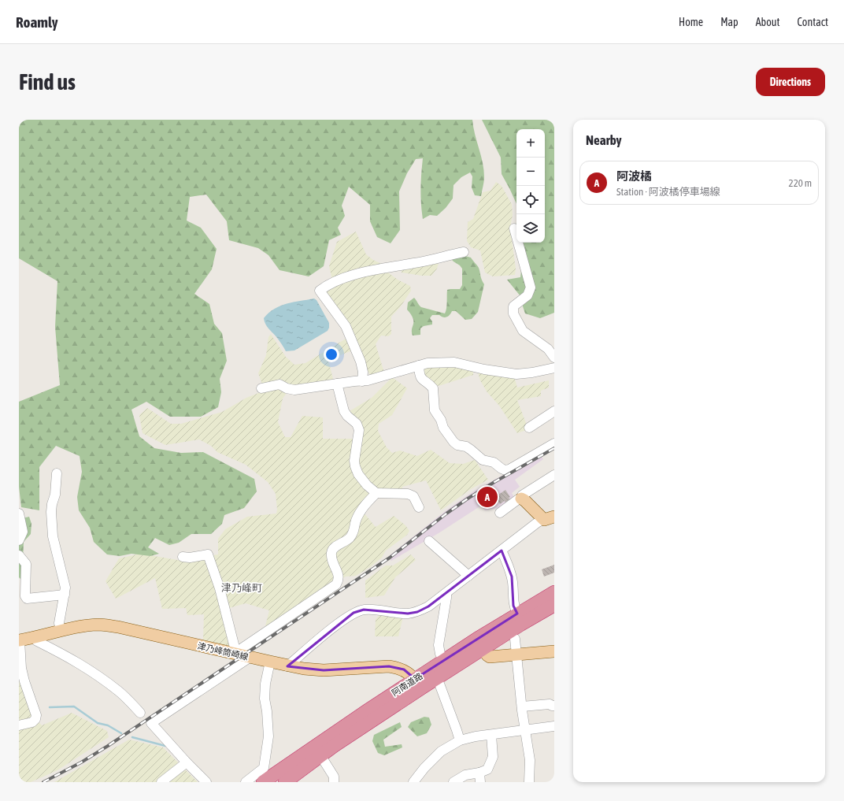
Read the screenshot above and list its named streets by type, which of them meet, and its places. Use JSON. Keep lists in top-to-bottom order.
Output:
{
  "streets": {
    "highway": ["阿南道路"],
    "main road": ["津乃峰筒崎線"]
  },
  "crossings": [
    ["津乃峰筒崎線", "阿南道路"]
  ],
  "districts": ["津乃峰町"],
  "page": {
    "header": "Roamly",
    "nav": [
      "Home",
      "Map",
      "About",
      "Contact"
    ],
    "buttons": "Directions",
    "title": "Find us",
    "heading": "Nearby",
    "map_buttons": ["+", "−"],
    "list": [
      {
        "mark": "A",
        "name": "阿波橘",
        "note": "Station · 阿波橘停車場線",
        "value": "220 m"
      }
    ],
    "pins": "A"
  }
}
